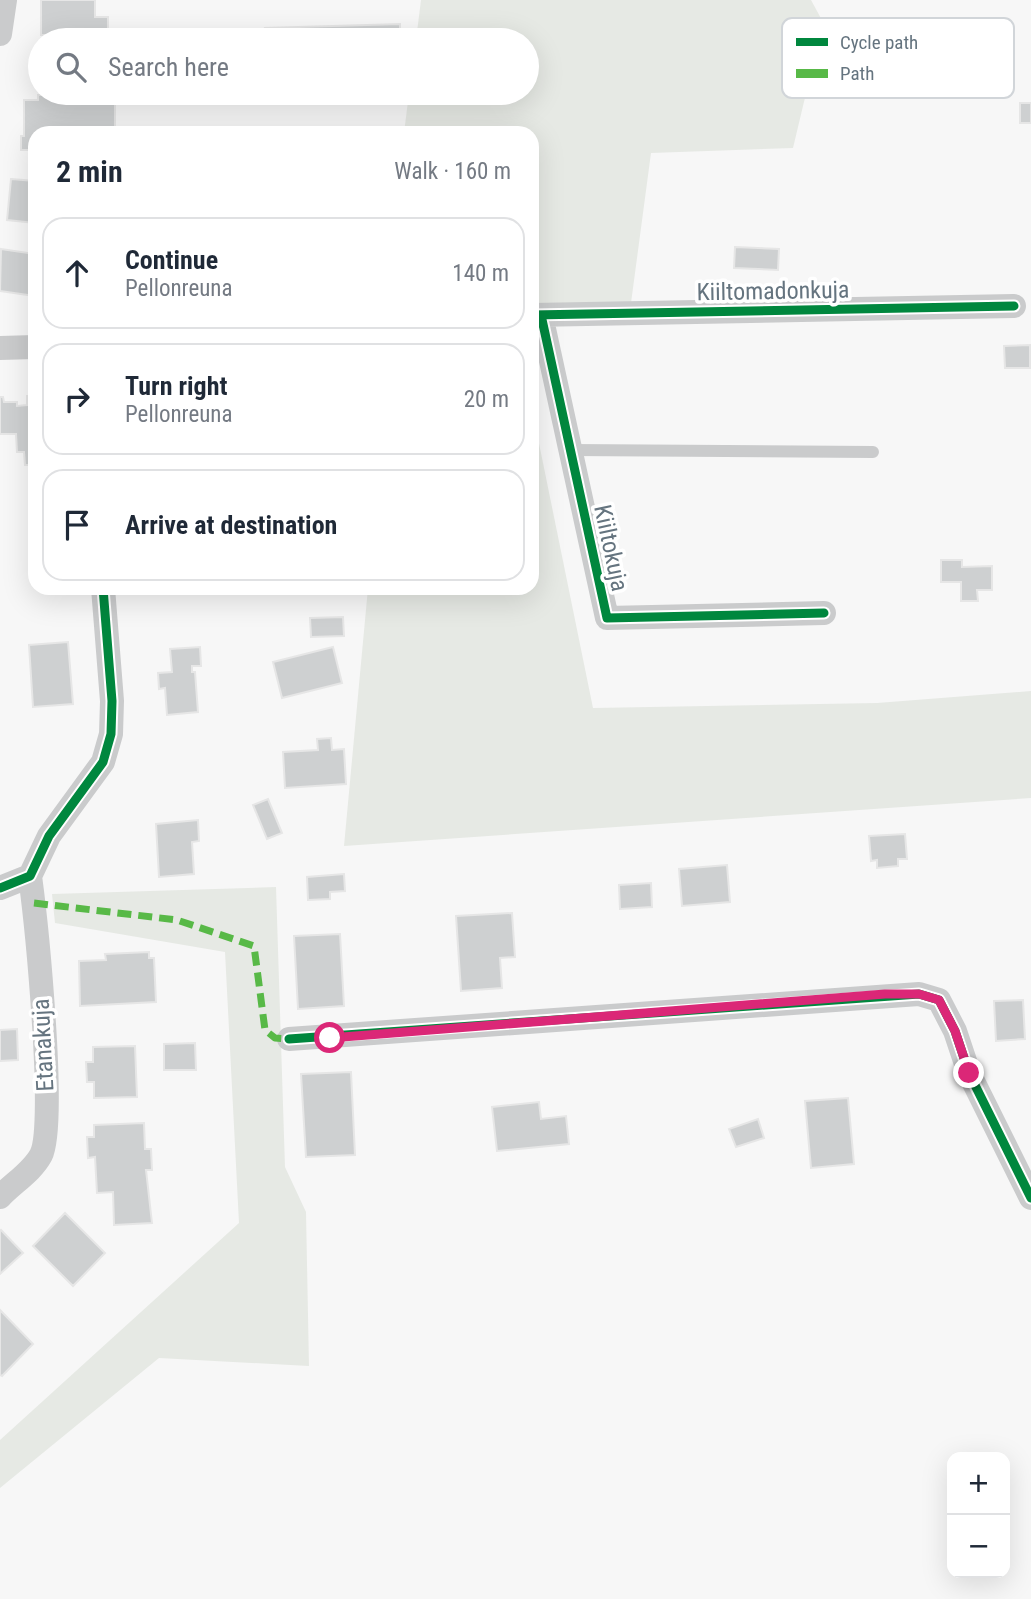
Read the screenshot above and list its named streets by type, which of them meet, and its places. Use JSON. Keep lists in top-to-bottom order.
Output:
{
  "streets": {
    "street": ["Kiiltomadonkuja", "Kiiltokuja", "Etanakuja"]
  },
  "legend": ["Cycle path", "Path"],
  "page": {
    "search": "Search here",
    "heading": ["2 min", "Walk · 160 m"],
    "list": [
      ["Continue", "Pellonreuna", "140 m"],
      ["Turn right", "Pellonreuna", "20 m"],
      "Arrive at destination"
    ],
    "map_buttons": ["+", "−"]
  }
}
